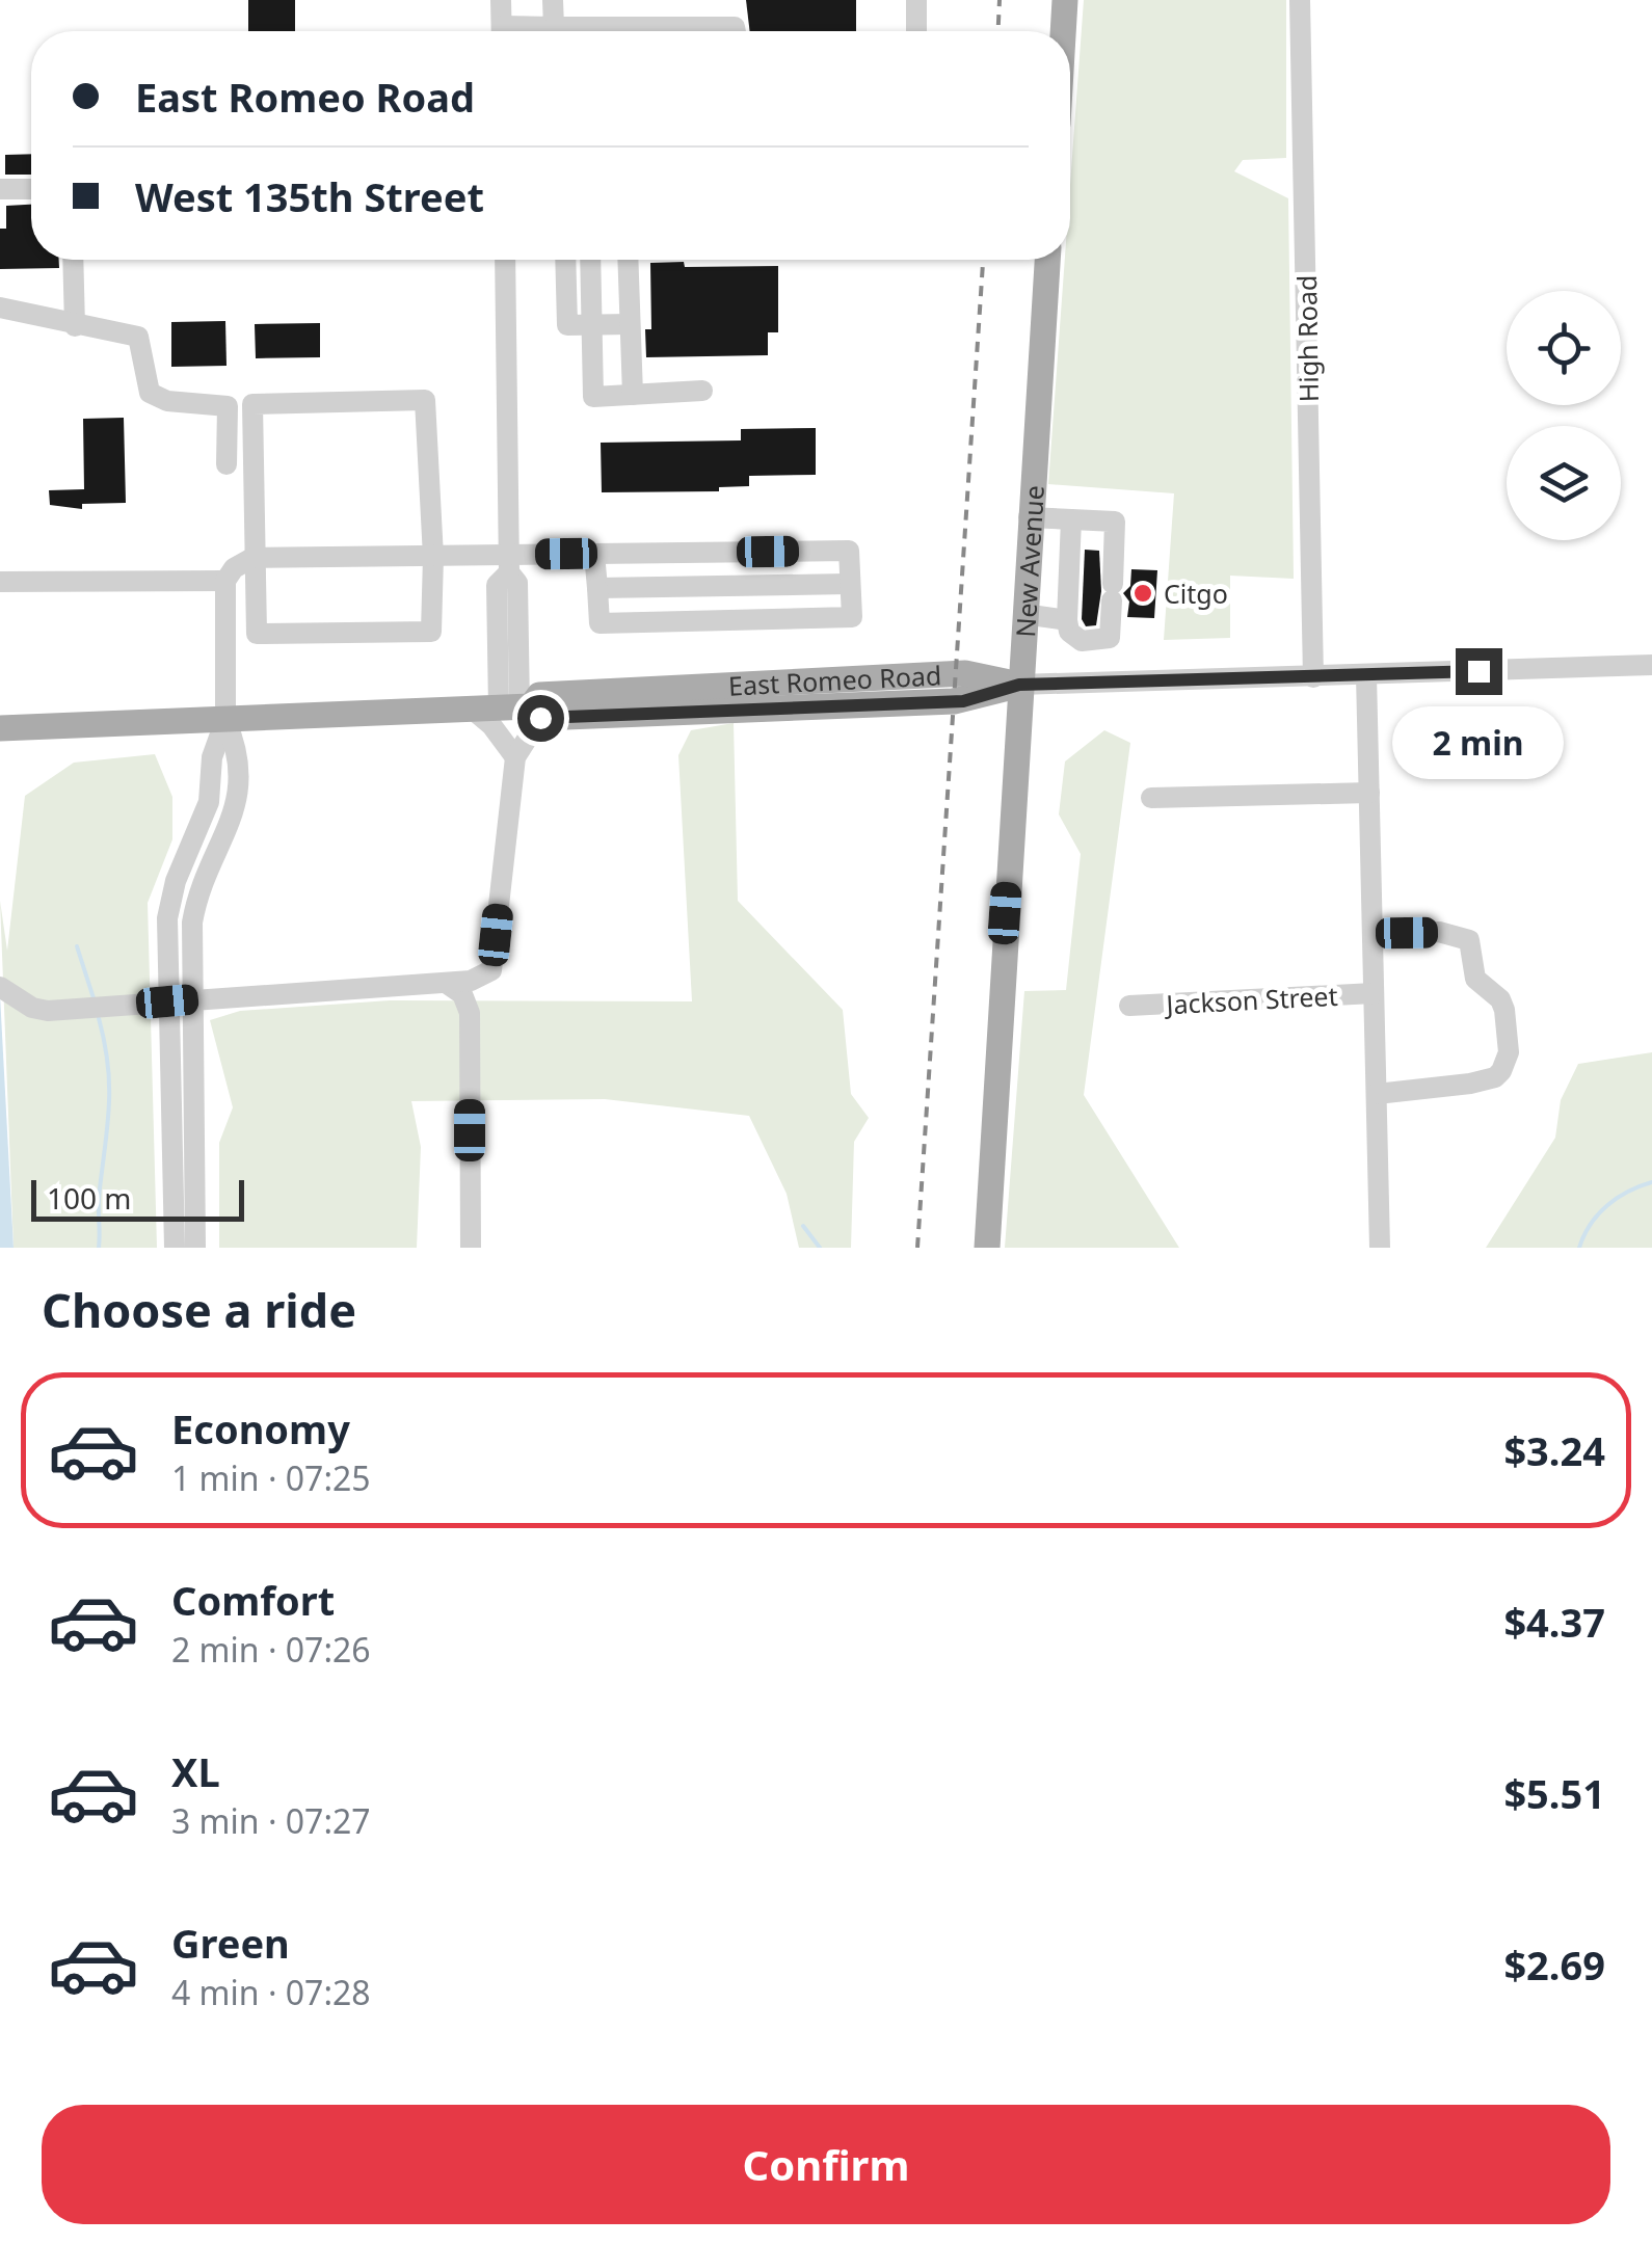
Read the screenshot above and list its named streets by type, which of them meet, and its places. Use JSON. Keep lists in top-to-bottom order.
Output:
{
  "streets": {
    "main road": ["New Avenue", "East Romeo Road"],
    "street": ["High Road", "Jackson Street"]
  },
  "crossings": [
    ["New Avenue", "East Romeo Road"]
  ],
  "places": ["Citgo"],
  "scale_bar": "100 m",
  "page": {
    "banner": ["East Romeo Road", "West 135th Street"],
    "bubble": "2 min",
    "scale": "100 m",
    "heading": "Choose a ride",
    "list": [
      {
        "name": "Economy",
        "note": "1 min · 07:25",
        "value": "$3.24"
      },
      {
        "name": "Comfort",
        "note": "2 min · 07:26",
        "value": "$4.37"
      },
      {
        "name": "XL",
        "note": "3 min · 07:27",
        "value": "$5.51"
      },
      {
        "name": "Green",
        "note": "4 min · 07:28",
        "value": "$2.69"
      }
    ],
    "buttons": "Confirm"
  }
}
